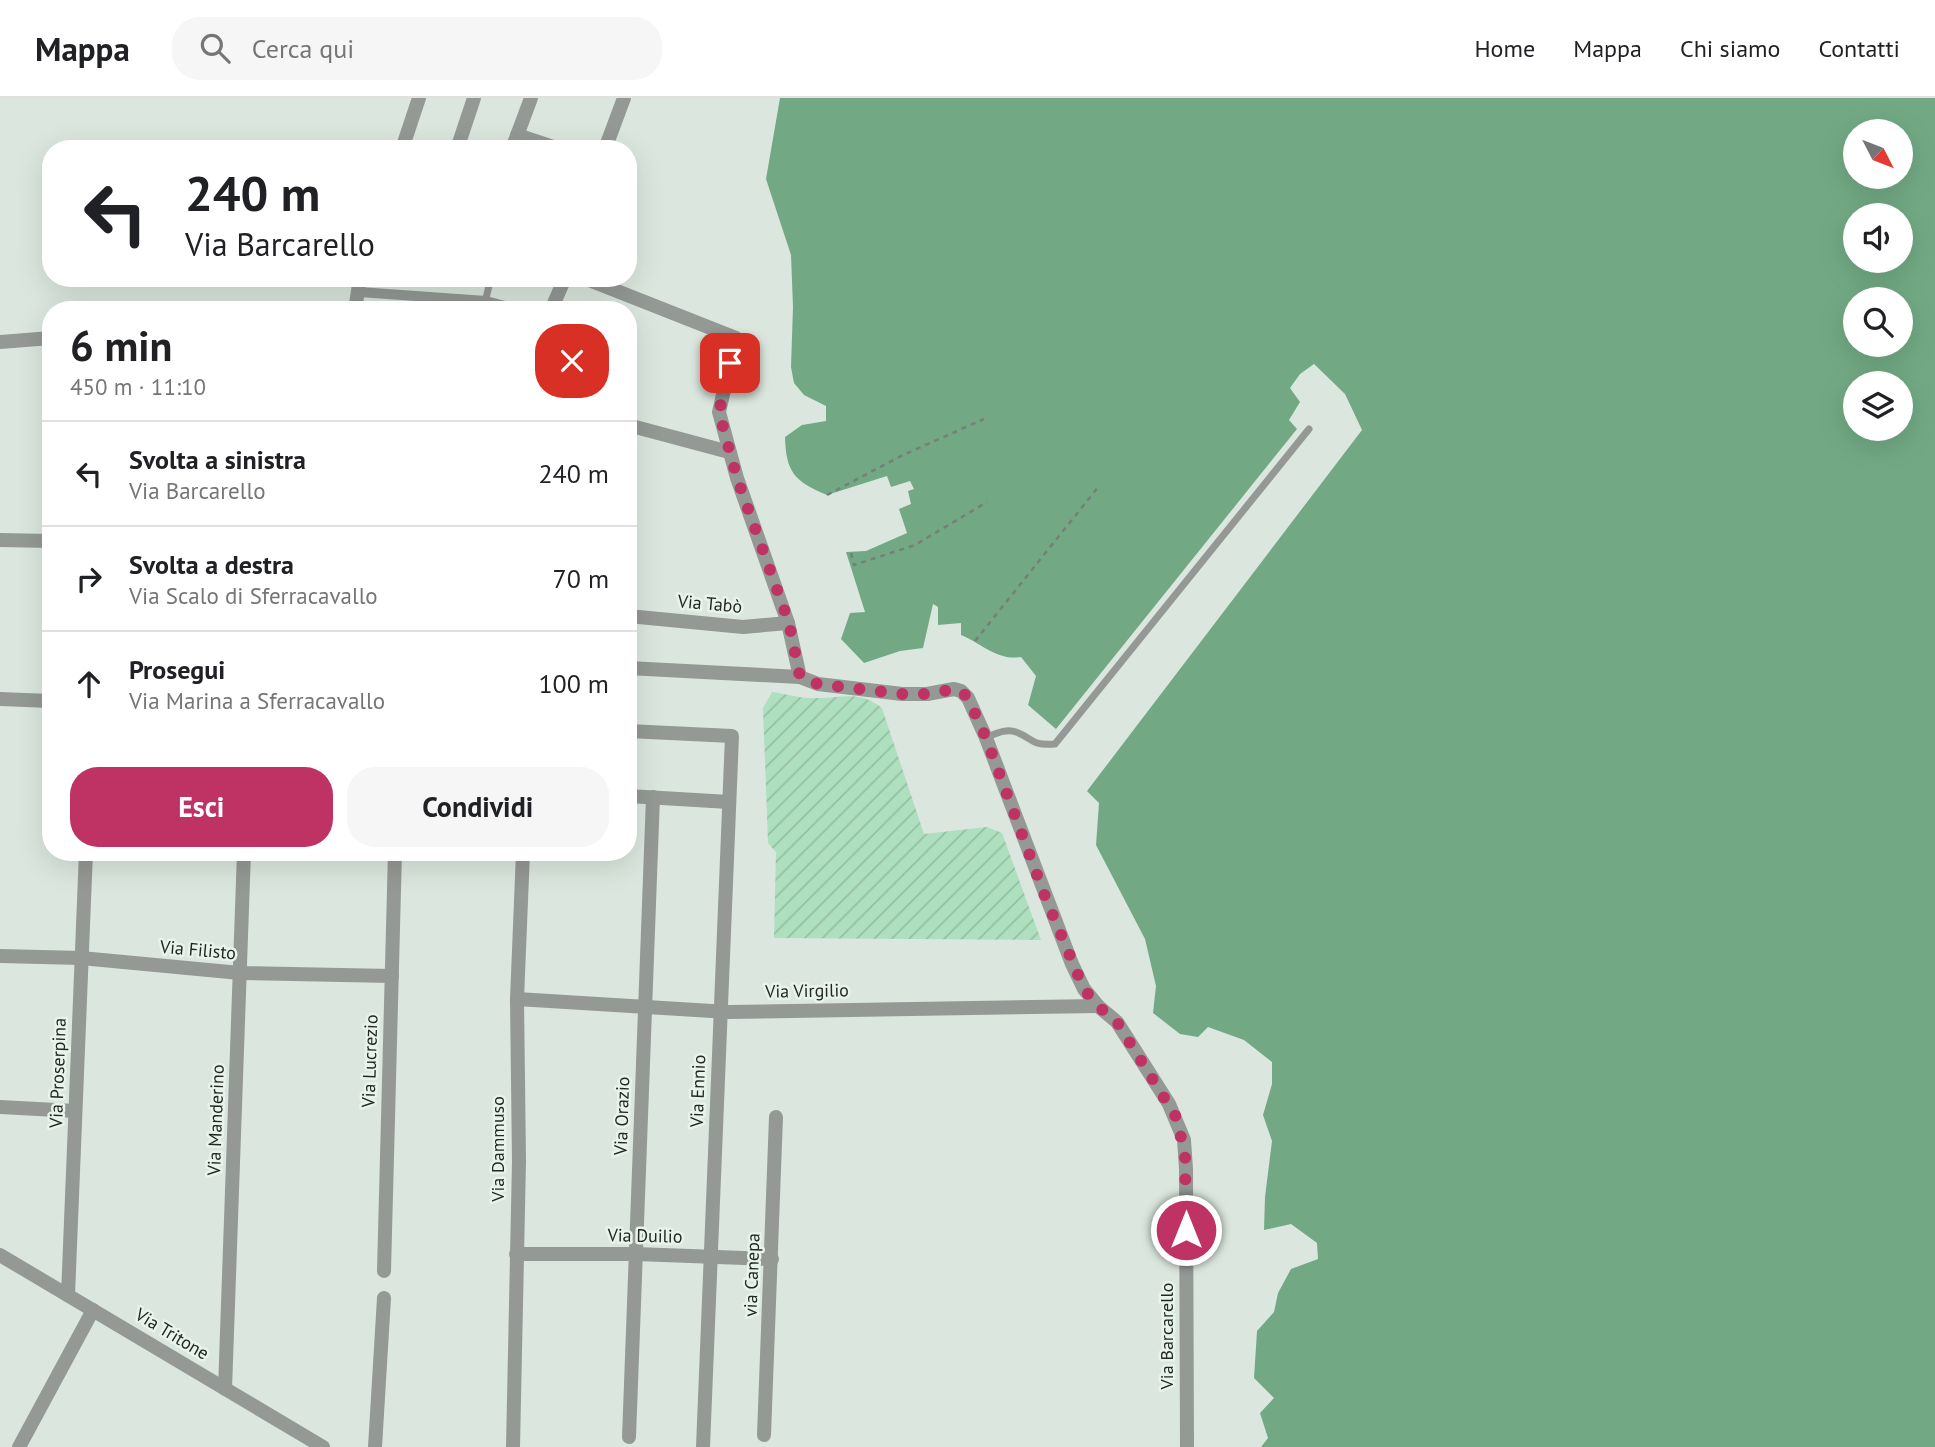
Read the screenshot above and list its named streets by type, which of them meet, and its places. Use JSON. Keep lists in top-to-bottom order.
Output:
{
  "streets": {
    "street": [
      "Via Tabò",
      "Via Filisto",
      "Via Virgilio",
      "Via Lucrezio",
      "Via Proserpina",
      "Via Ennio",
      "Via Orazio",
      "Via Manderino",
      "Via Dammuso",
      "Via Duilio",
      "via Canepa",
      "Via Tritone",
      "Via Barcarello"
    ]
  },
  "crossings": [
    ["Via Filisto", "Via Lucrezio"],
    ["Via Filisto", "Via Proserpina"],
    ["Via Filisto", "Via Manderino"],
    ["Via Virgilio", "Via Ennio"],
    ["Via Virgilio", "Via Orazio"],
    ["Via Virgilio", "Via Dammuso"],
    ["Via Virgilio", "Via Barcarello"],
    ["Via Proserpina", "Via Tritone"],
    ["Via Ennio", "Via Duilio"],
    ["Via Orazio", "Via Duilio"],
    ["Via Manderino", "Via Tritone"],
    ["Via Dammuso", "Via Duilio"],
    ["Via Duilio", "via Canepa"]
  ],
  "north": "bottom right",
  "page": {
    "header": "Mappa",
    "search": "Cerca qui",
    "nav": [
      "Home",
      "Mappa",
      "Chi siamo",
      "Contatti"
    ],
    "turn": ["240 m", "Via Barcarello"],
    "heading": ["6 min", "450 m · 11:10"],
    "list": [
      {
        "name": "Svolta a sinistra",
        "note": "Via Barcarello",
        "value": "240 m"
      },
      {
        "name": "Svolta a destra",
        "note": "Via Scalo di Sferracavallo",
        "value": "70 m"
      },
      {
        "name": "Prosegui",
        "note": "Via Marina a Sferracavallo",
        "value": "100 m"
      }
    ],
    "buttons": ["Esci", "Condividi"]
  }
}
